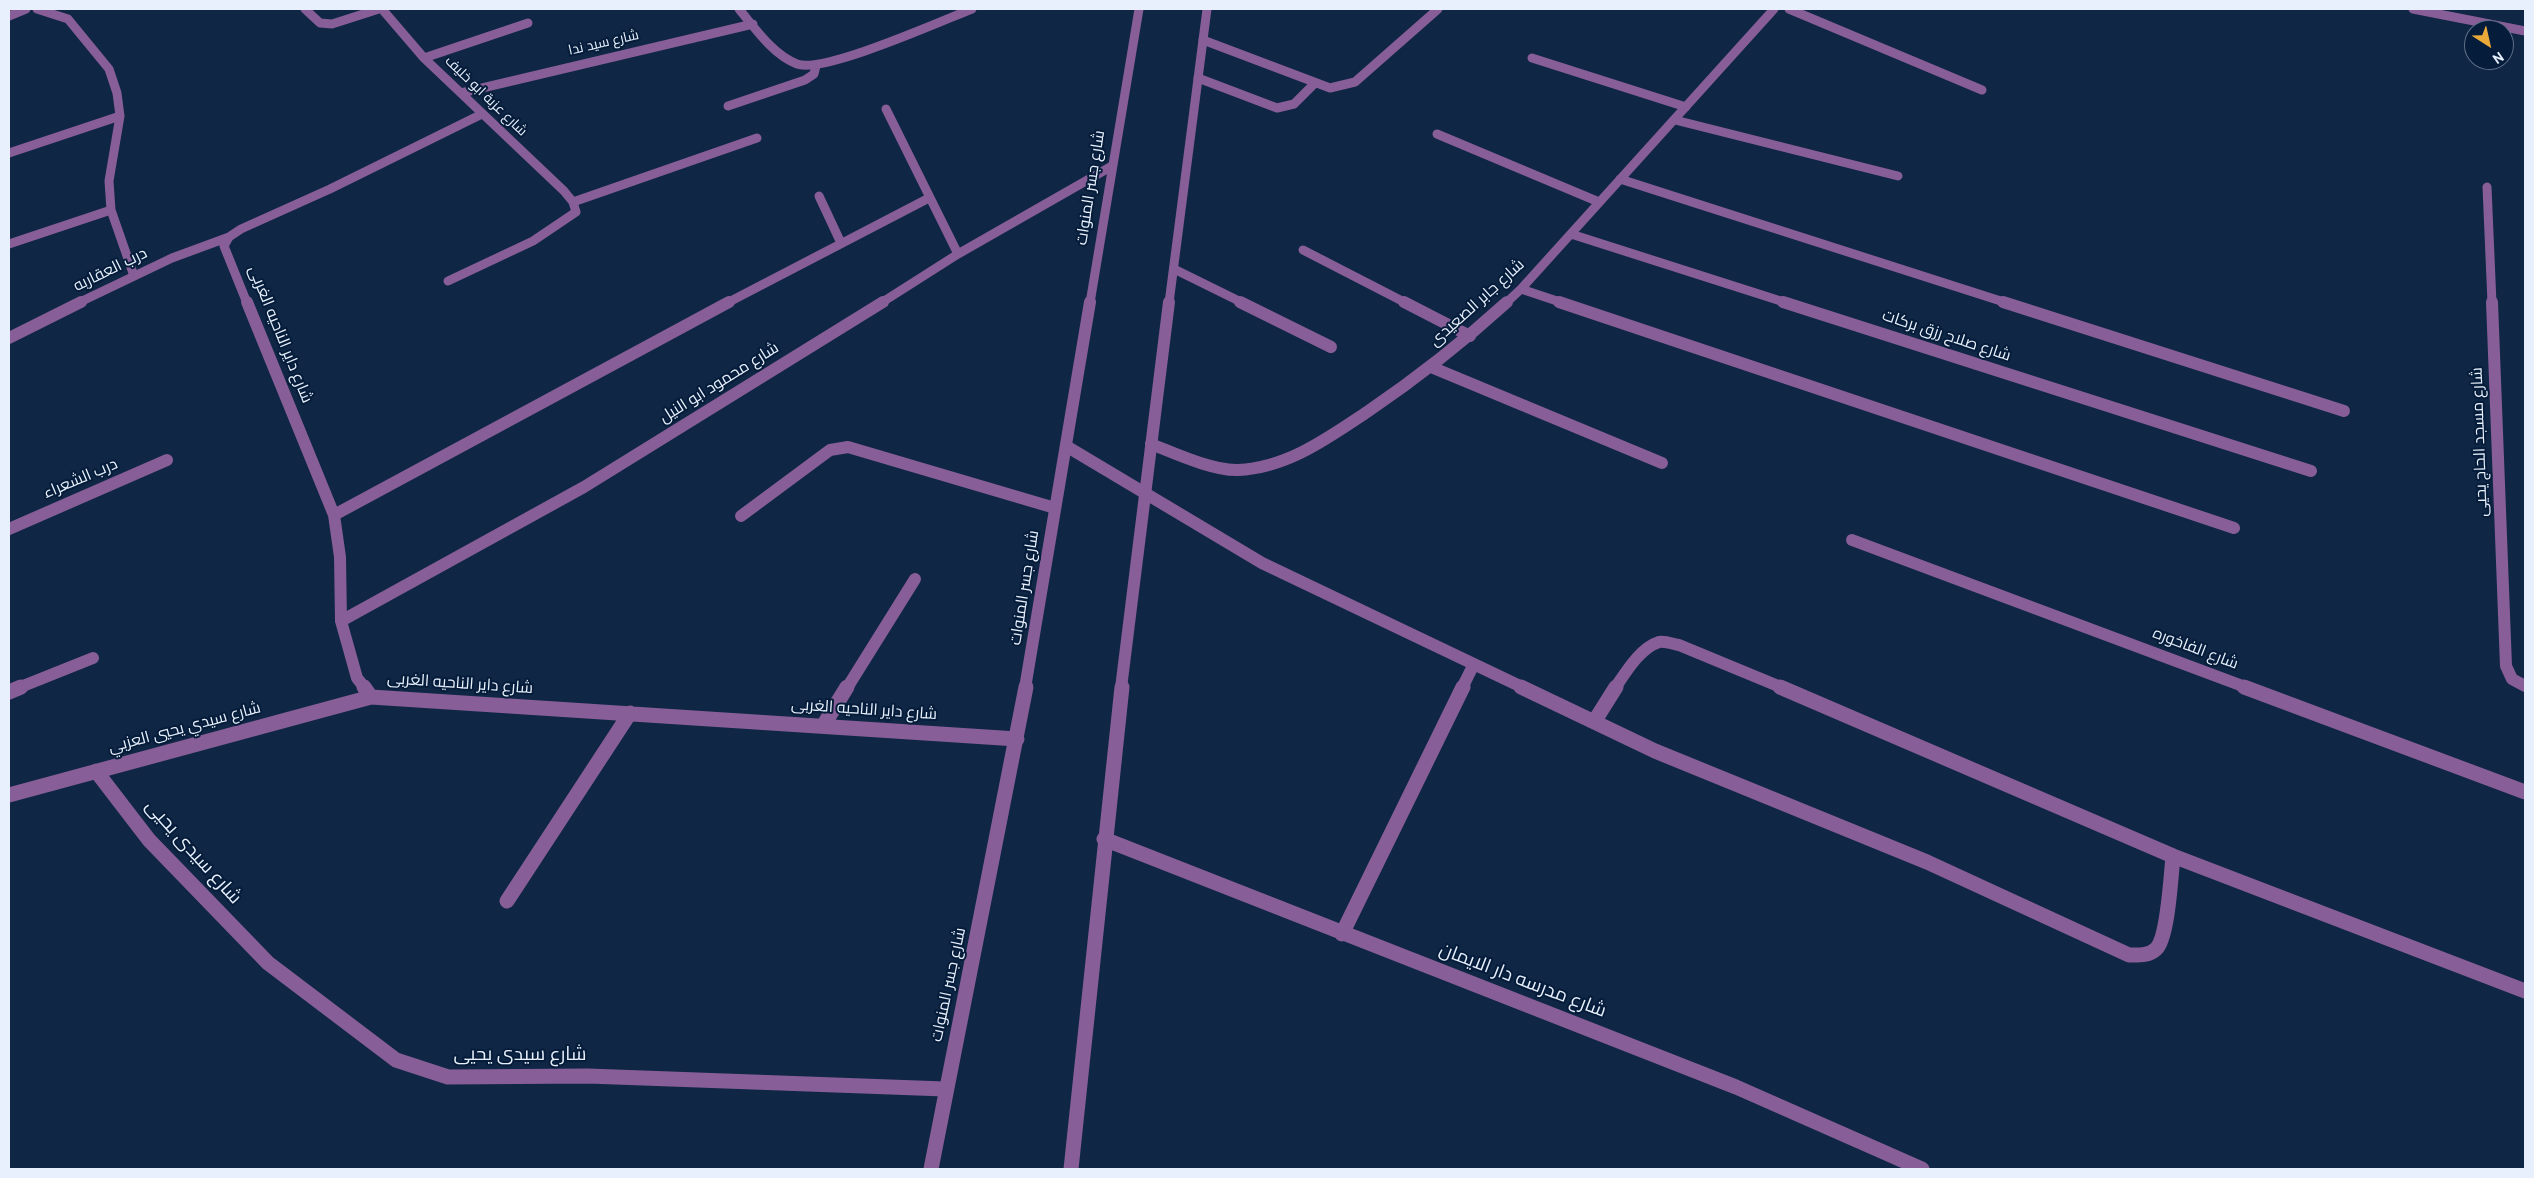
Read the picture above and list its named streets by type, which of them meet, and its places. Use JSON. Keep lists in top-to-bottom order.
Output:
{
  "streets": {
    "street": [
      "شارع سيد ندا",
      "شارع عزبة ابو خليف",
      "شارع جسر المنوات",
      "درب العقاربه",
      "شارع جابر الصعيدى",
      "شارع داير الناحيه الغربى",
      "شارع صلاح رزق بركات",
      "شارع محمود ابو النيل",
      "شارع مسجد الحاج يحيى",
      "درب الشعراء",
      "شارع الفاخوره",
      "شارع سيدي يحيي العزبي",
      "شارع سيدى يحيى",
      "شارع مدرسه دار الايمان"
    ]
  },
  "crossings": [
    ["شارع سيد ندا", "شارع عزبة ابو خليف"],
    ["شارع جسر المنوات", "شارع داير الناحيه الغربى"],
    ["شارع جسر المنوات", "شارع محمود ابو النيل"],
    ["شارع جسر المنوات", "شارع سيدى يحيى"],
    ["درب العقاربه", "شارع داير الناحيه الغربى"],
    ["شارع جابر الصعيدى", "شارع صلاح رزق بركات"],
    ["شارع داير الناحيه الغربى", "شارع محمود ابو النيل"],
    ["شارع داير الناحيه الغربى", "شارع سيدي يحيي العزبي"],
    ["شارع سيدي يحيي العزبي", "شارع سيدى يحيى"]
  ],
  "north": "bottom right"
}
